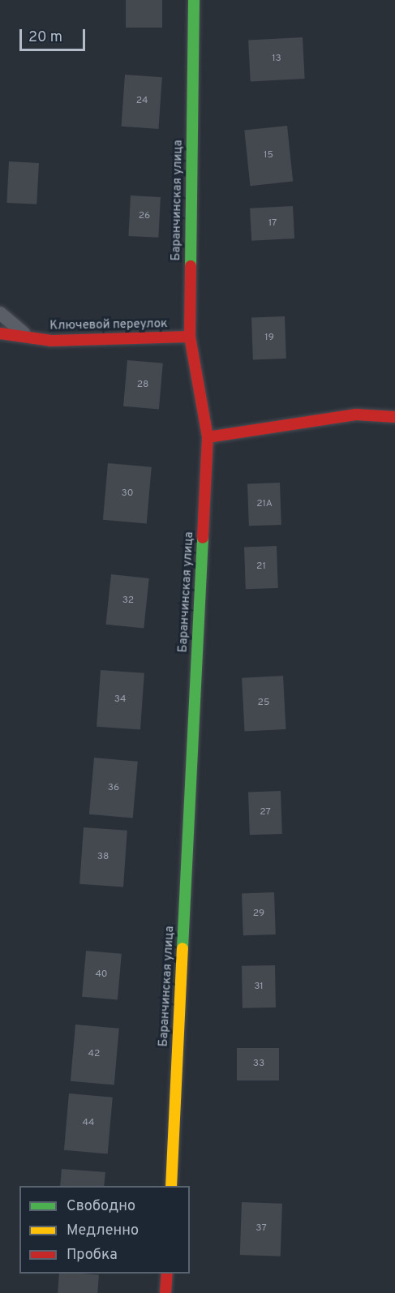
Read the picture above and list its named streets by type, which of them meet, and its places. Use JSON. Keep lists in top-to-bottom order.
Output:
{
  "streets": {
    "street": ["Баранчинская улица", "Ключевой переулок"]
  },
  "crossings": [
    ["Баранчинская улица", "Ключевой переулок"]
  ],
  "house_numbers": [
    "13",
    "24",
    "15",
    "26",
    "17",
    "19",
    "28",
    "30",
    "21А",
    "21",
    "32",
    "34",
    "25",
    "36",
    "27",
    "38",
    "29",
    "40",
    "31",
    "42",
    "33",
    "44",
    "37"
  ],
  "legend": ["Свободно", "Медленно", "Пробка"],
  "scale_bar": "20 m"
}
